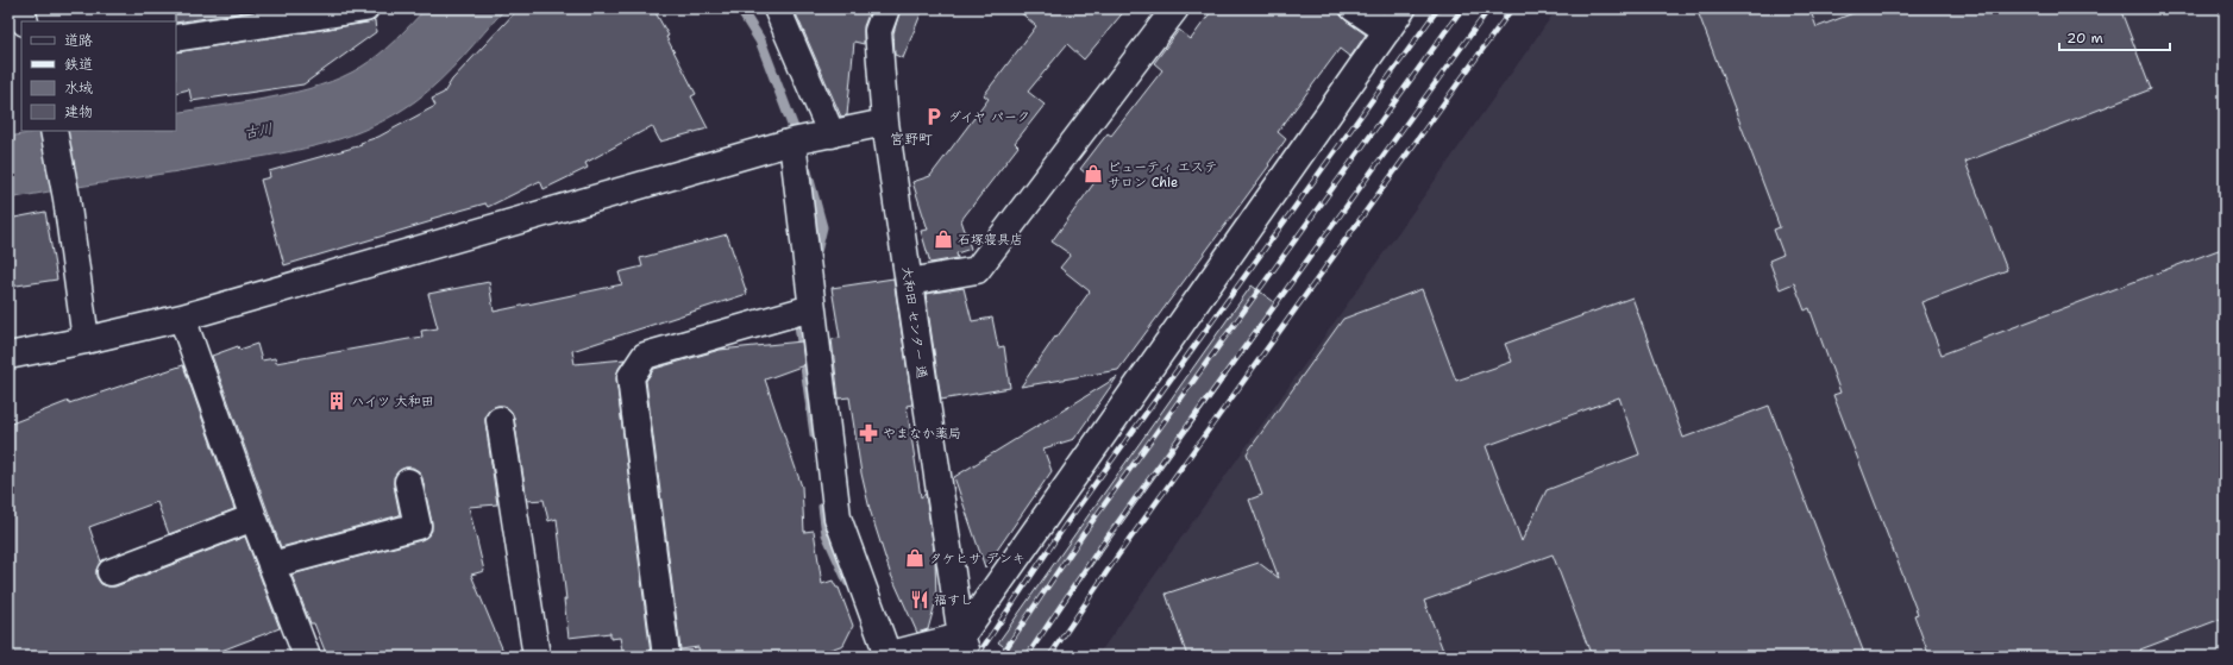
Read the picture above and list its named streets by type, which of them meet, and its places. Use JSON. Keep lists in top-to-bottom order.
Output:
{
  "streets": {
    "street": ["大和田 センター 通"]
  },
  "districts": ["宮野町"],
  "water": ["古川"],
  "places": {
    "parking": ["ダイヤ パーク"],
    "shop": ["ビューティ エステ サロン Chie", "石塚寝具店", "タケヒサ デンキ"],
    "building": ["ハイツ 大和田"],
    "pharmacy": ["やまなか薬局"],
    "restaurant": ["福すし"]
  },
  "legend": [
    "道路",
    "鉄道",
    "水域",
    "建物"
  ],
  "scale_bar": "20 m"
}
